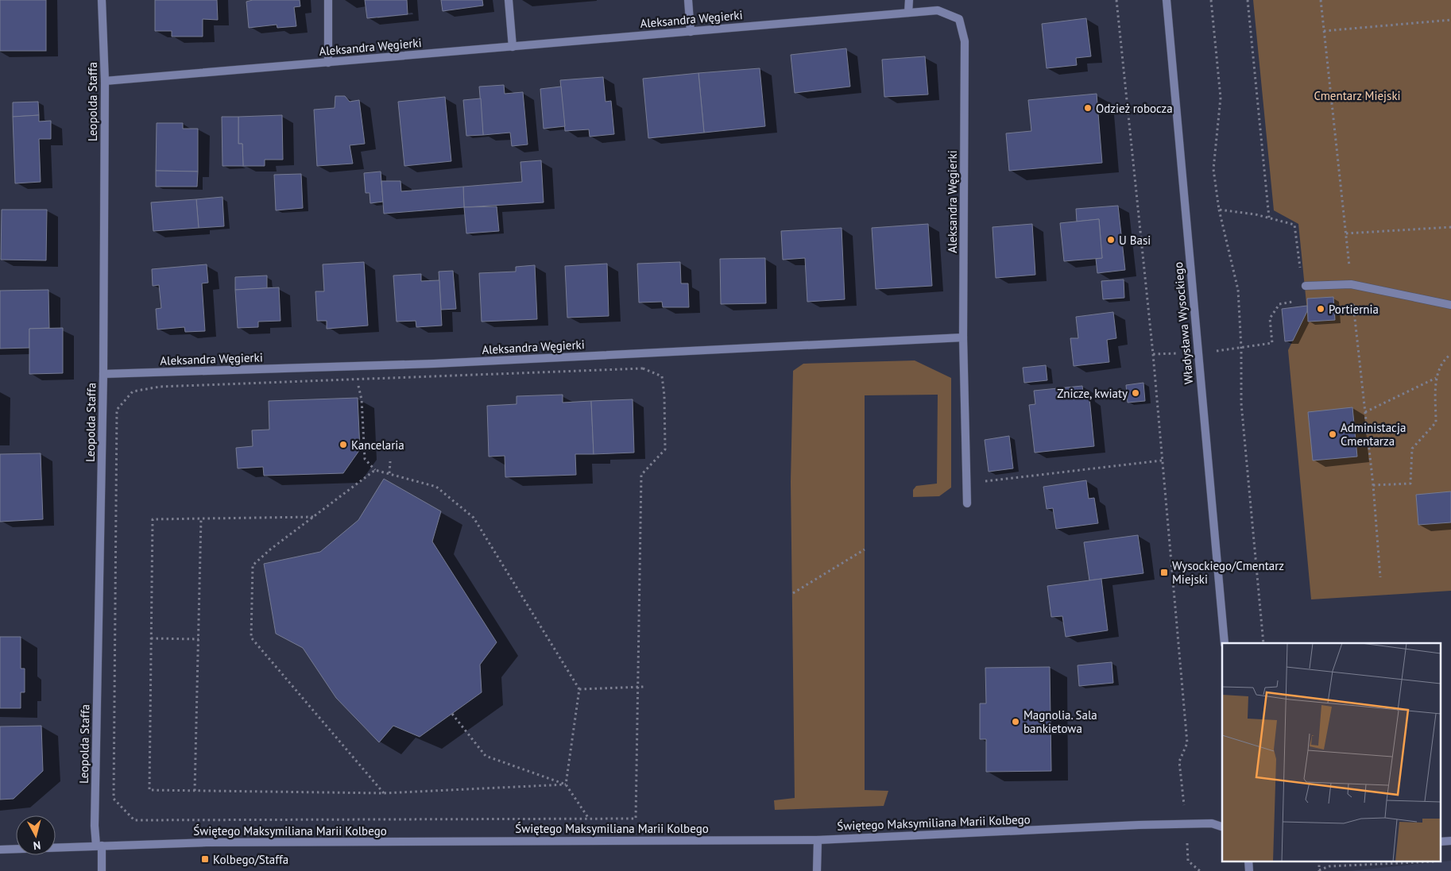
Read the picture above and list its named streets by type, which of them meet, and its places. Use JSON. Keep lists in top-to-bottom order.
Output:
{
  "streets": {
    "street": [
      "Aleksandra Węgierki",
      "Leopolda Staffa",
      "Władysława Wysockiego",
      "Świętego Maksymiliana Marii Kolbego"
    ]
  },
  "crossings": [
    ["Aleksandra Węgierki", "Leopolda Staffa"],
    ["Leopolda Staffa", "Świętego Maksymiliana Marii Kolbego"]
  ],
  "parks": ["Cmentarz Miejski"],
  "places": {
    "other": [
      "Odzież robocza",
      "U Basi",
      "Portiernia",
      "Znicze, kwiaty",
      "Administacja Cmentarza",
      "Kancelaria",
      "Magnolia. Sala bankietowa"
    ],
    "transit": ["Wysockiego/Cmentarz Miejski", "Kolbego/Staffa"]
  },
  "north": "bottom"
}
